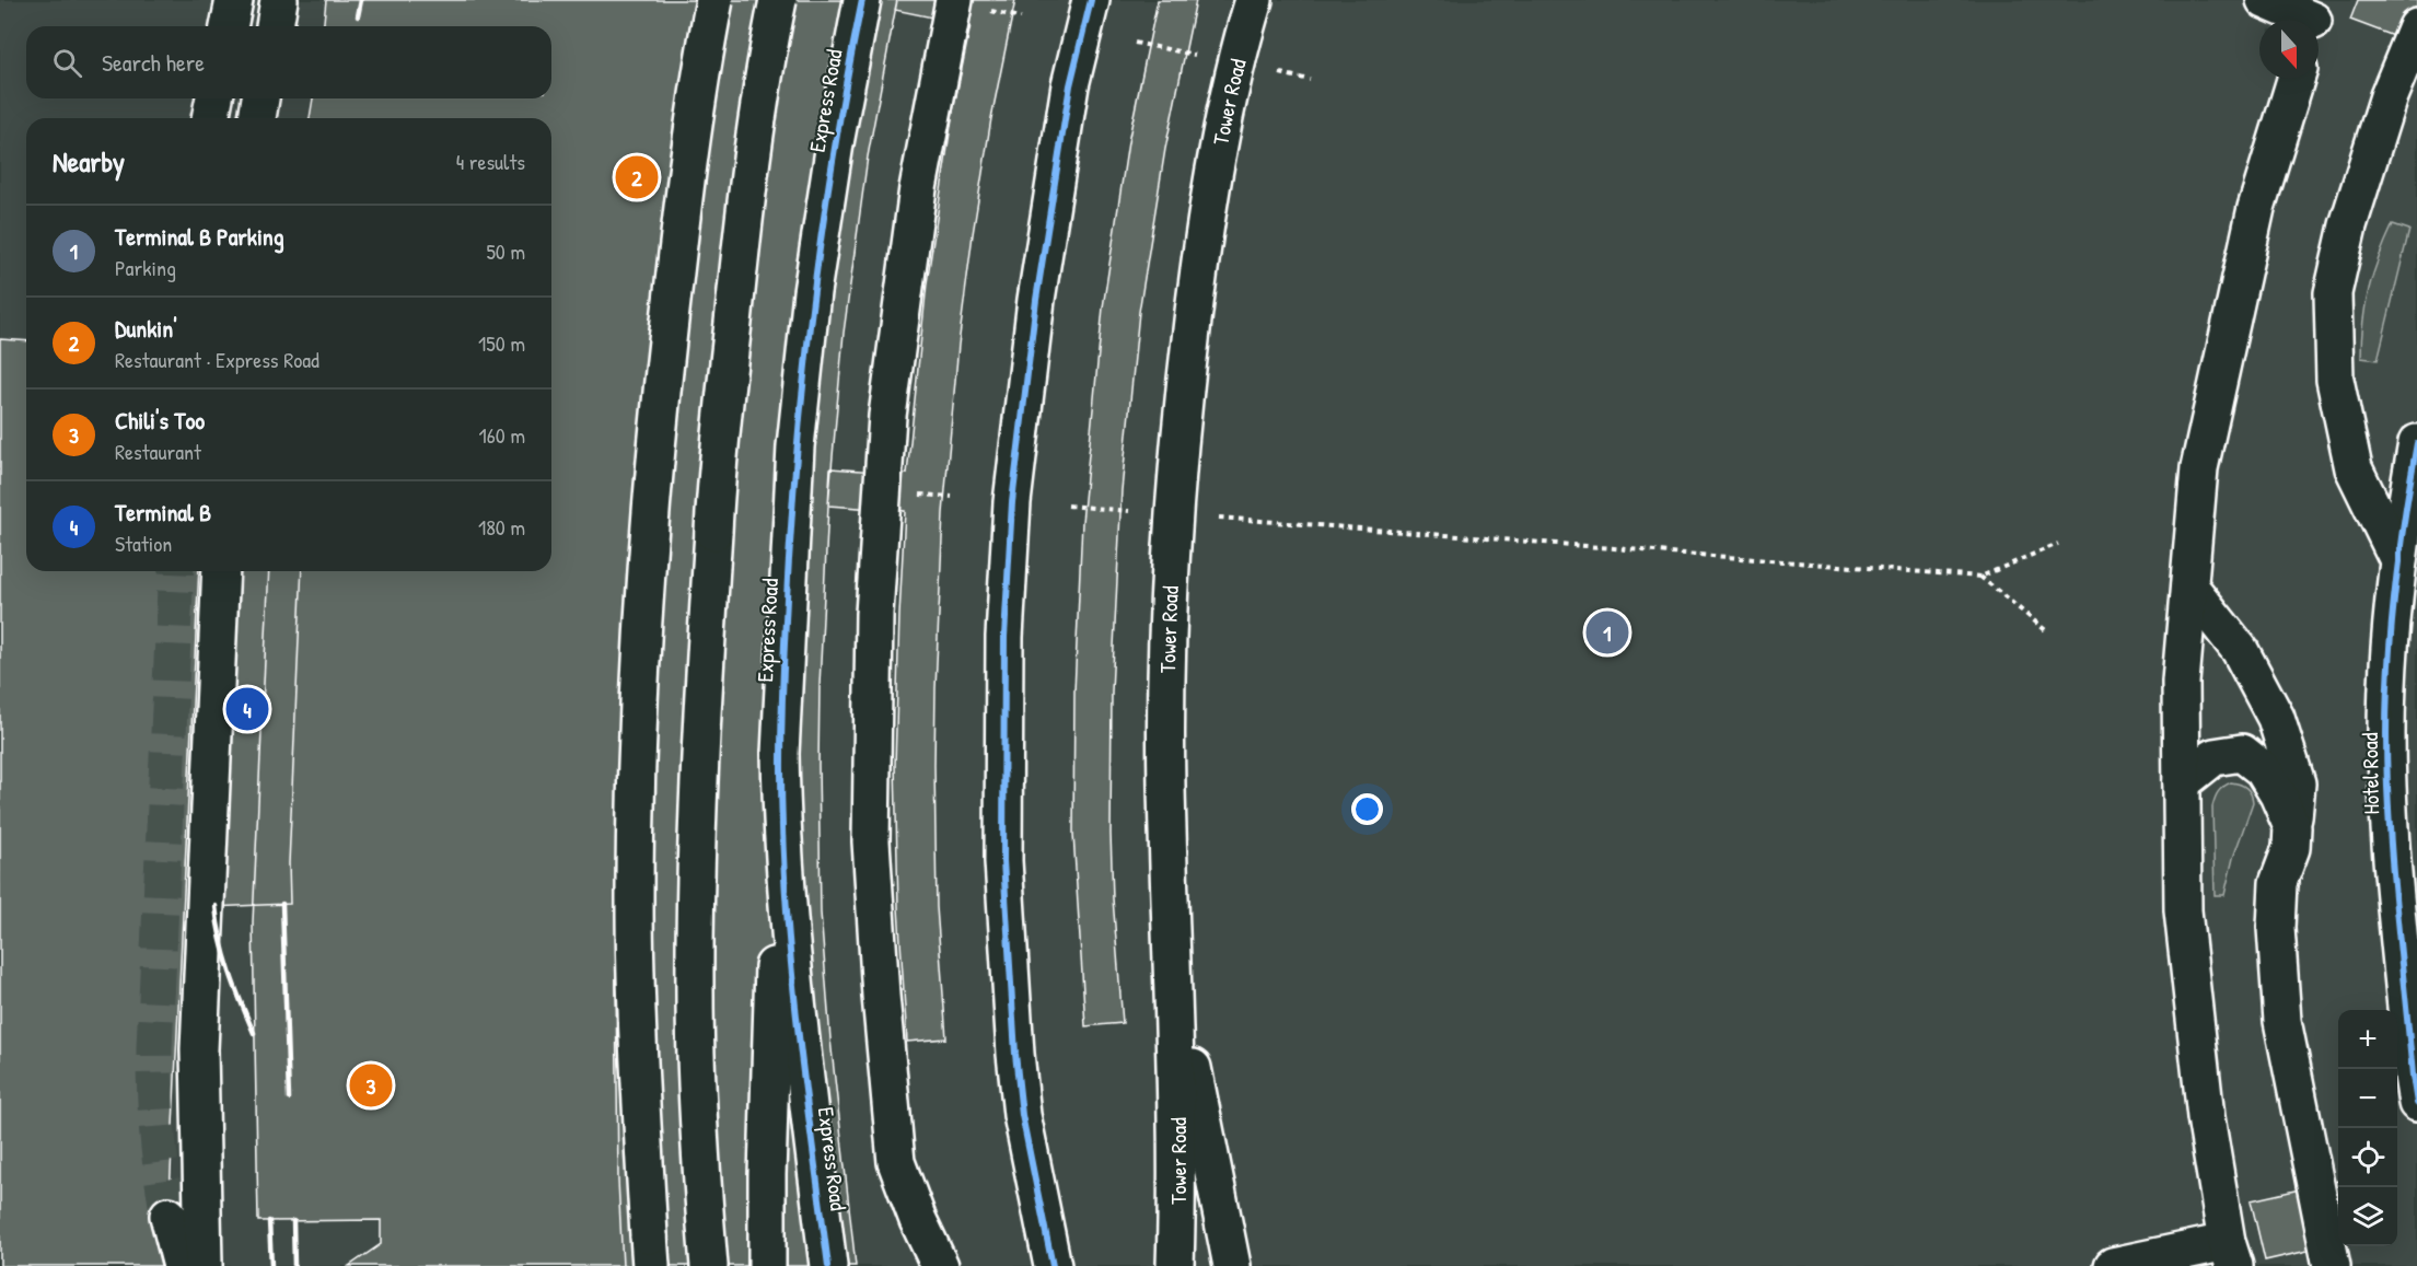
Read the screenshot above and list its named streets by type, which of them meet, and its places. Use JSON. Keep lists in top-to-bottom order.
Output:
{
  "streets": {
    "street": ["Express Road", "Tower Road", "Hotel Road"]
  },
  "north": "bottom",
  "page": {
    "search": "Search here",
    "heading": ["Nearby", "4 results"],
    "pins": [
      "2",
      "1",
      "4",
      "3"
    ],
    "list": [
      {
        "mark": "1",
        "name": "Terminal B Parking",
        "note": "Parking",
        "value": "50 m"
      },
      {
        "mark": "2",
        "name": "Dunkin'",
        "note": "Restaurant · Express Road",
        "value": "150 m"
      },
      {
        "mark": "3",
        "name": "Chili's Too",
        "note": "Restaurant",
        "value": "160 m"
      },
      {
        "mark": "4",
        "name": "Terminal B",
        "note": "Station",
        "value": "180 m"
      }
    ],
    "map_buttons": ["+", "−"]
  }
}
